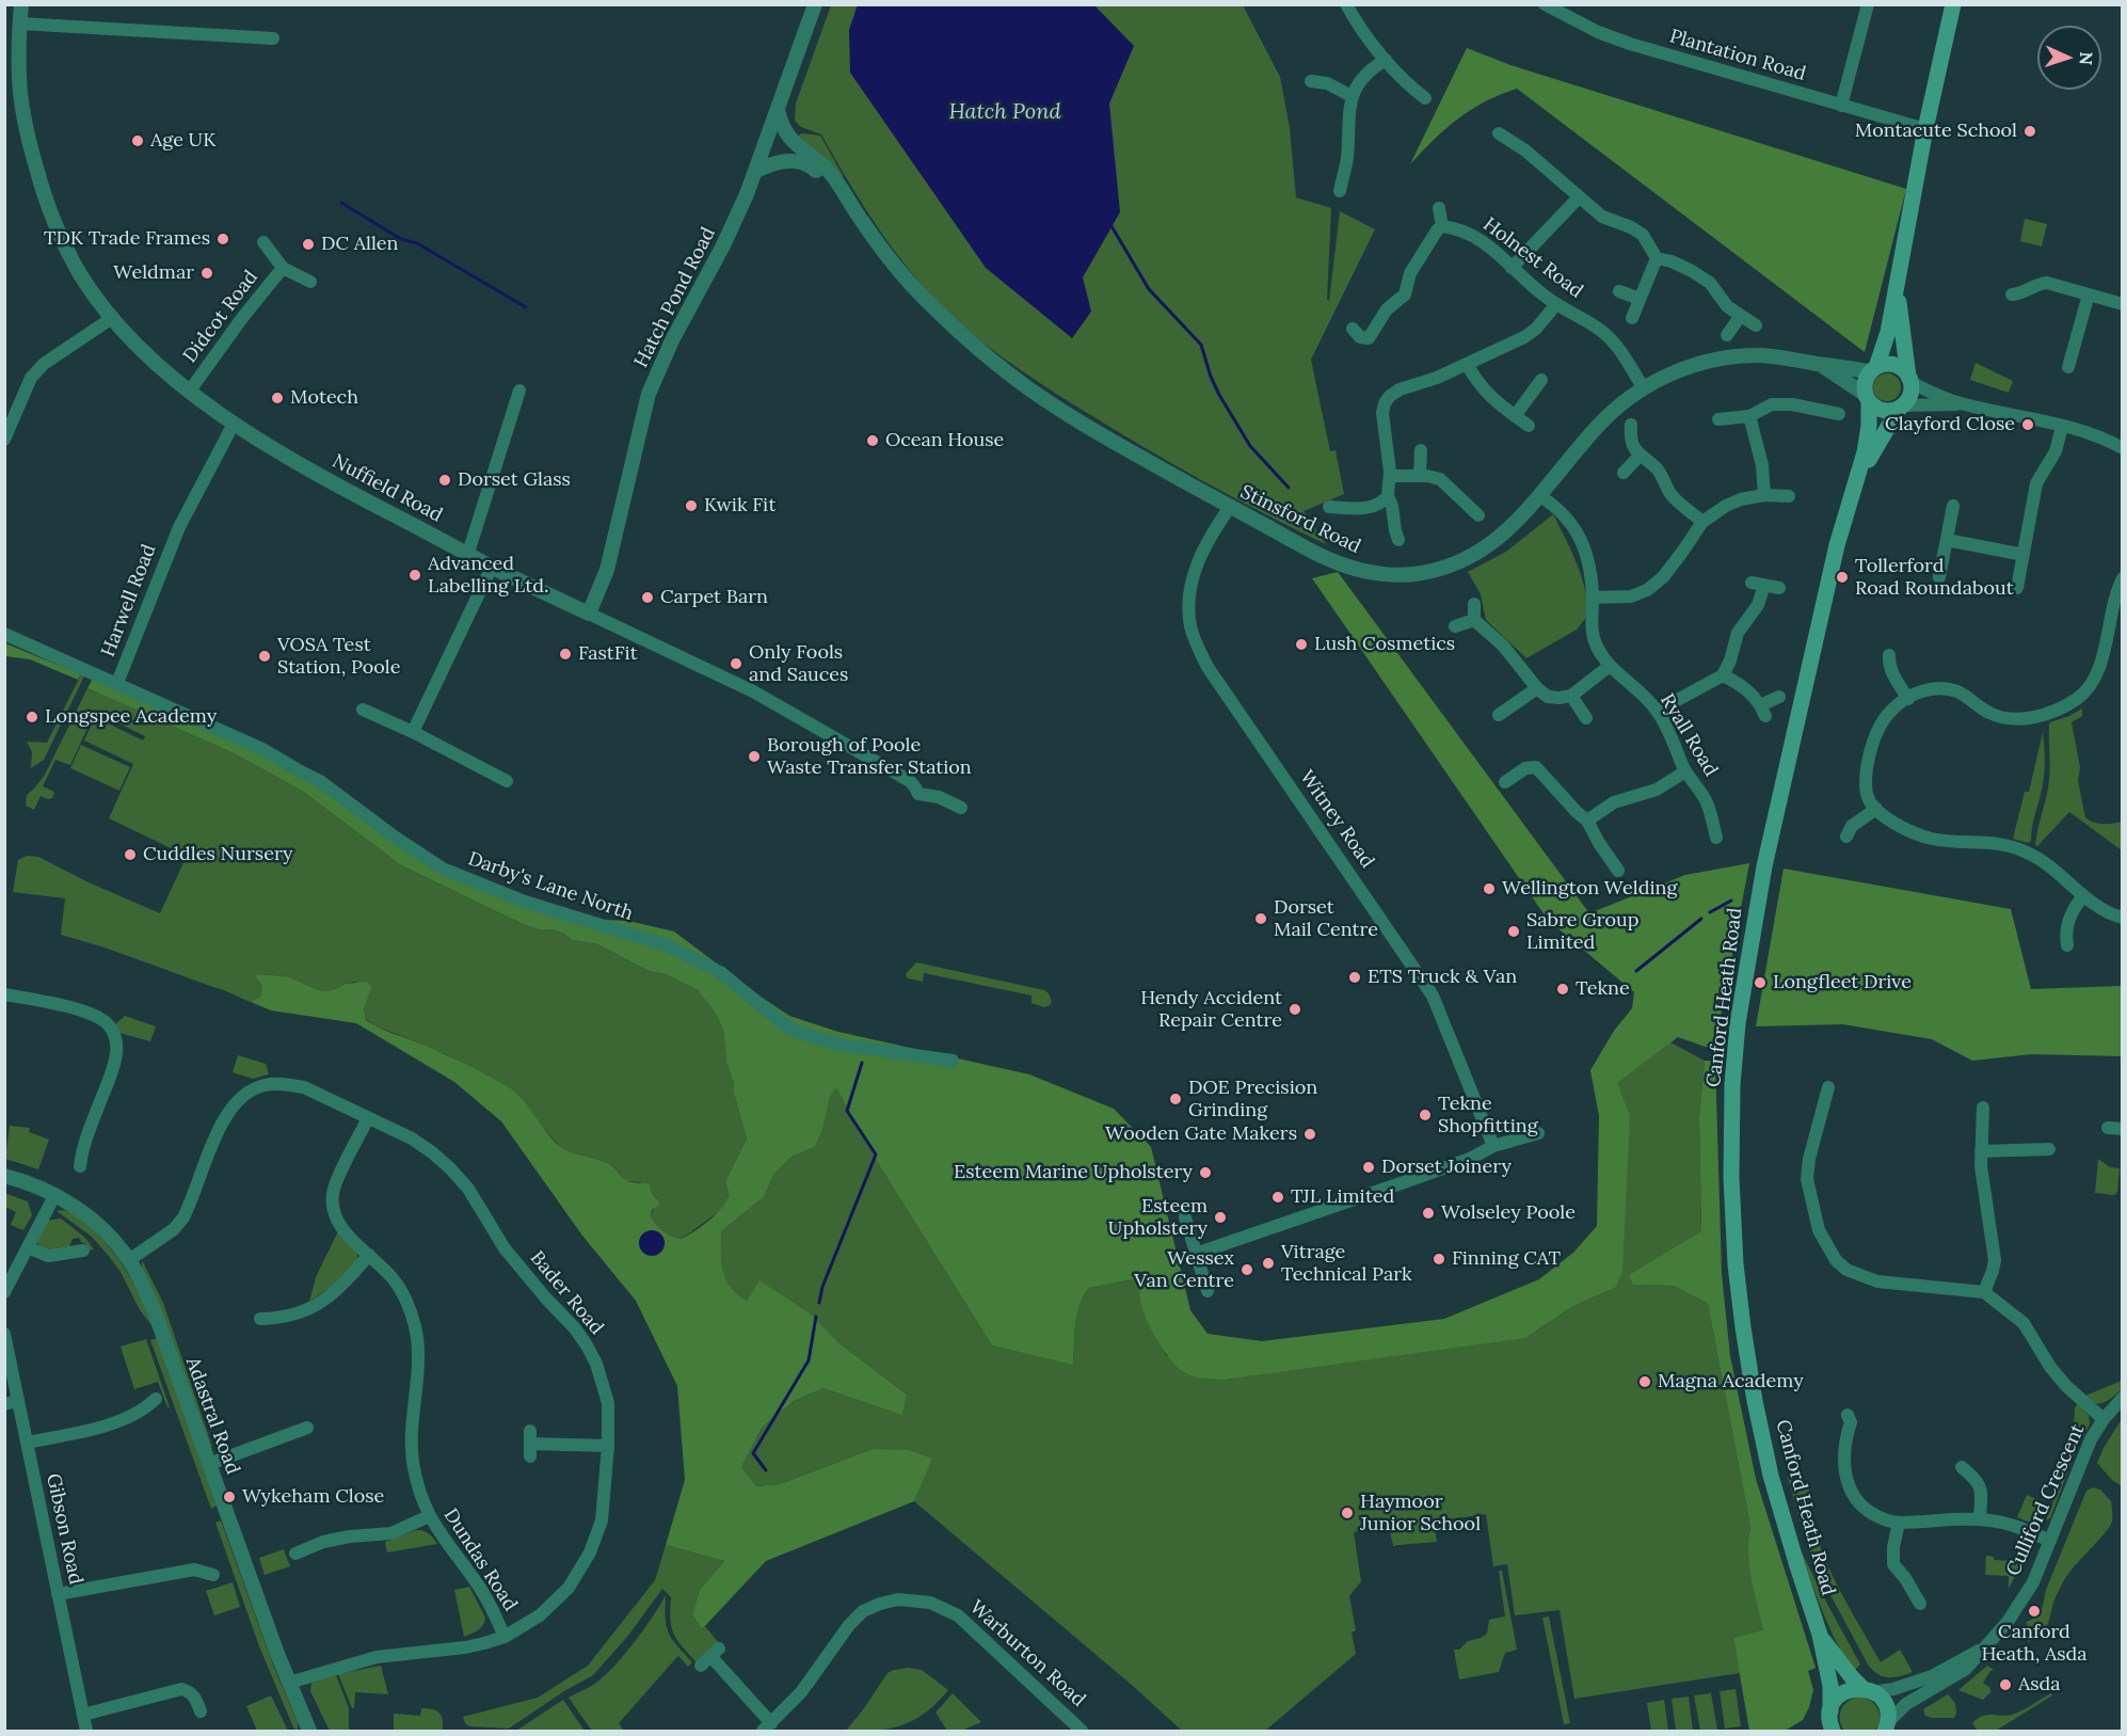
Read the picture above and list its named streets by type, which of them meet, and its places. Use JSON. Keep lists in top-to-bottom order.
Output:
{
  "streets": {
    "main road": ["Canford Heath Road"],
    "street": [
      "Plantation Road",
      "Holnest Road",
      "Hatch Pond Road",
      "Didcot Road",
      "Nuffield Road",
      "Stinsford Road",
      "Harwell Road",
      "Ryall Road",
      "Witney Road",
      "Darby's Lane North",
      "Bader Road",
      "Adastral Road",
      "Culliford Crescent",
      "Gibson Road",
      "Dundas Road",
      "Warburton Road"
    ]
  },
  "crossings": [
    ["Holnest Road", "Stinsford Road"],
    ["Hatch Pond Road", "Nuffield Road"],
    ["Hatch Pond Road", "Stinsford Road"],
    ["Didcot Road", "Nuffield Road"],
    ["Nuffield Road", "Harwell Road"],
    ["Stinsford Road", "Ryall Road"],
    ["Stinsford Road", "Witney Road"],
    ["Stinsford Road", "Canford Heath Road"],
    ["Harwell Road", "Darby's Lane North"],
    ["Canford Heath Road", "Culliford Crescent"],
    ["Bader Road", "Adastral Road"],
    ["Bader Road", "Dundas Road"]
  ],
  "water": ["Hatch Pond"],
  "places": [
    "Montacute School",
    "Age UK",
    "TDK Trade Frames",
    "DC Allen",
    "Weldmar",
    "Motech",
    "Clayford Close",
    "Ocean House",
    "Dorset Glass",
    "Kwik Fit",
    "Advanced Labelling Ltd.",
    "Tollerford Road Roundabout",
    "Carpet Barn",
    "Lush Cosmetics",
    "FastFit",
    "VOSA Test Station, Poole",
    "Only Fools and Sauces",
    "Longspee Academy",
    "Borough of Poole Waste Transfer Station",
    "Cuddles Nursery",
    "Wellington Welding",
    "Dorset Mail Centre",
    "Sabre Group Limited",
    "ETS Truck & Van",
    "Longfleet Drive",
    "Tekne",
    "Hendy Accident Repair Centre",
    "DOE Precision Grinding",
    "Tekne Shopfitting",
    "Wooden Gate Makers",
    "Dorset Joinery",
    "Esteem Marine Upholstery",
    "TJL Limited",
    "Wolseley Poole",
    "Esteem Upholstery",
    "Finning CAT",
    "Vitrage Technical Park",
    "Wessex Van Centre",
    "Magna Academy",
    "Wykeham Close",
    "Haymoor Junior School",
    "Canford Heath, Asda",
    "Asda"
  ],
  "north": "right"
}
